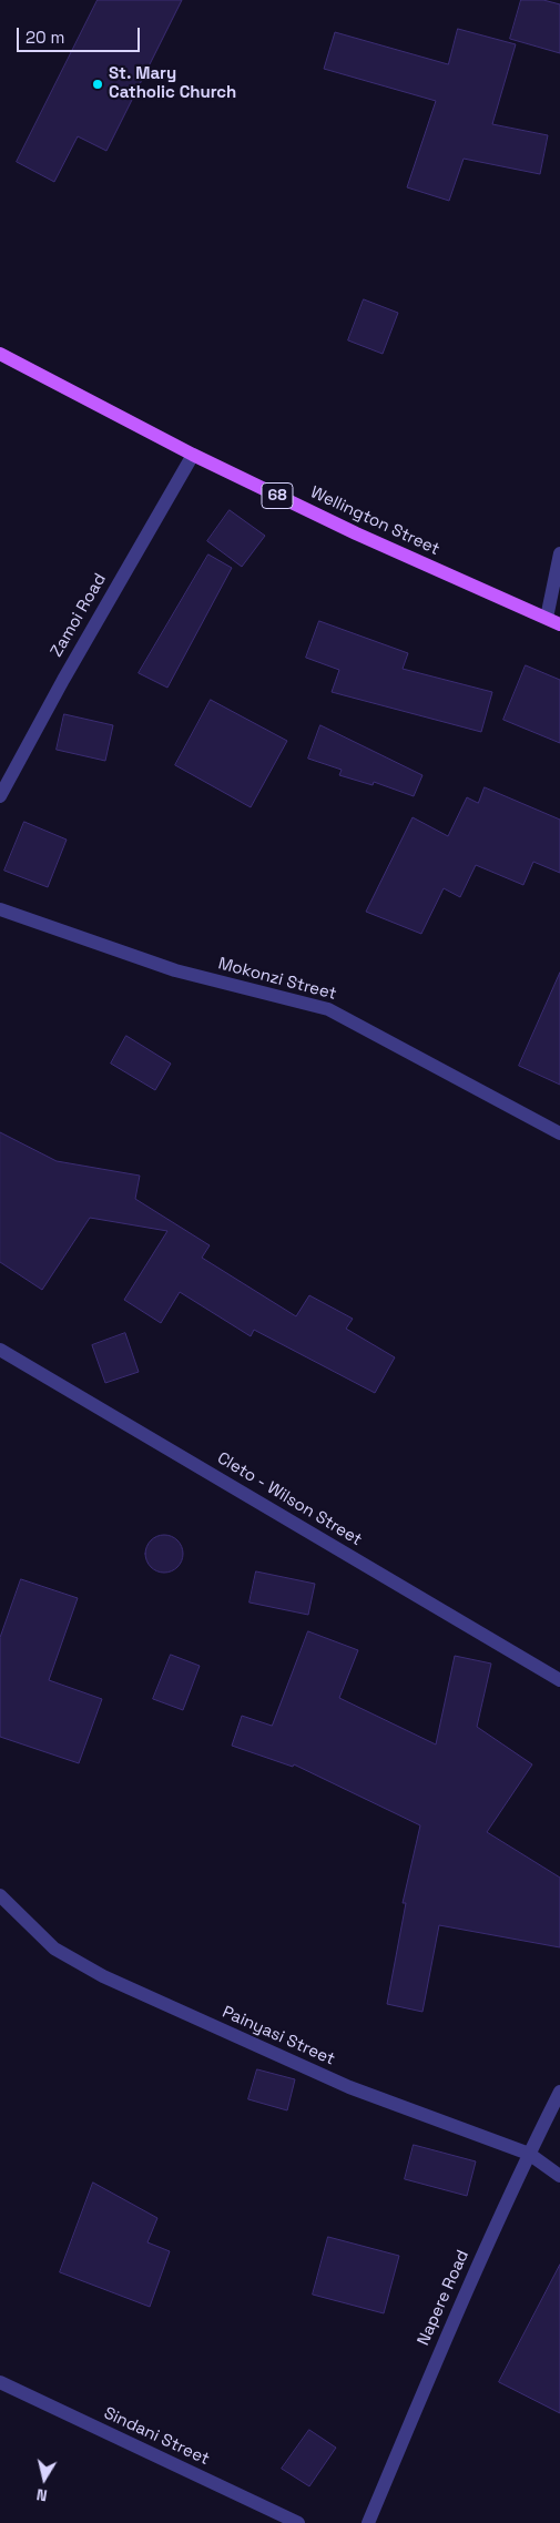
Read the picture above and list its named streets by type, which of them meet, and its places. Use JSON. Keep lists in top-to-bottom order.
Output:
{
  "streets": {
    "main road": ["68", "Wellington Street"],
    "street": [
      "Zamoi Road",
      "Mokonzi Street",
      "Cleto - Wilson Street",
      "Painyasi Street",
      "Napere Road",
      "Sindani Street"
    ]
  },
  "crossings": [
    ["Wellington Street", "Zamoi Road"],
    ["Painyasi Street", "Napere Road"]
  ],
  "places": ["St. Mary Catholic Church"],
  "scale_bar": "20 m",
  "north": "bottom"
}
